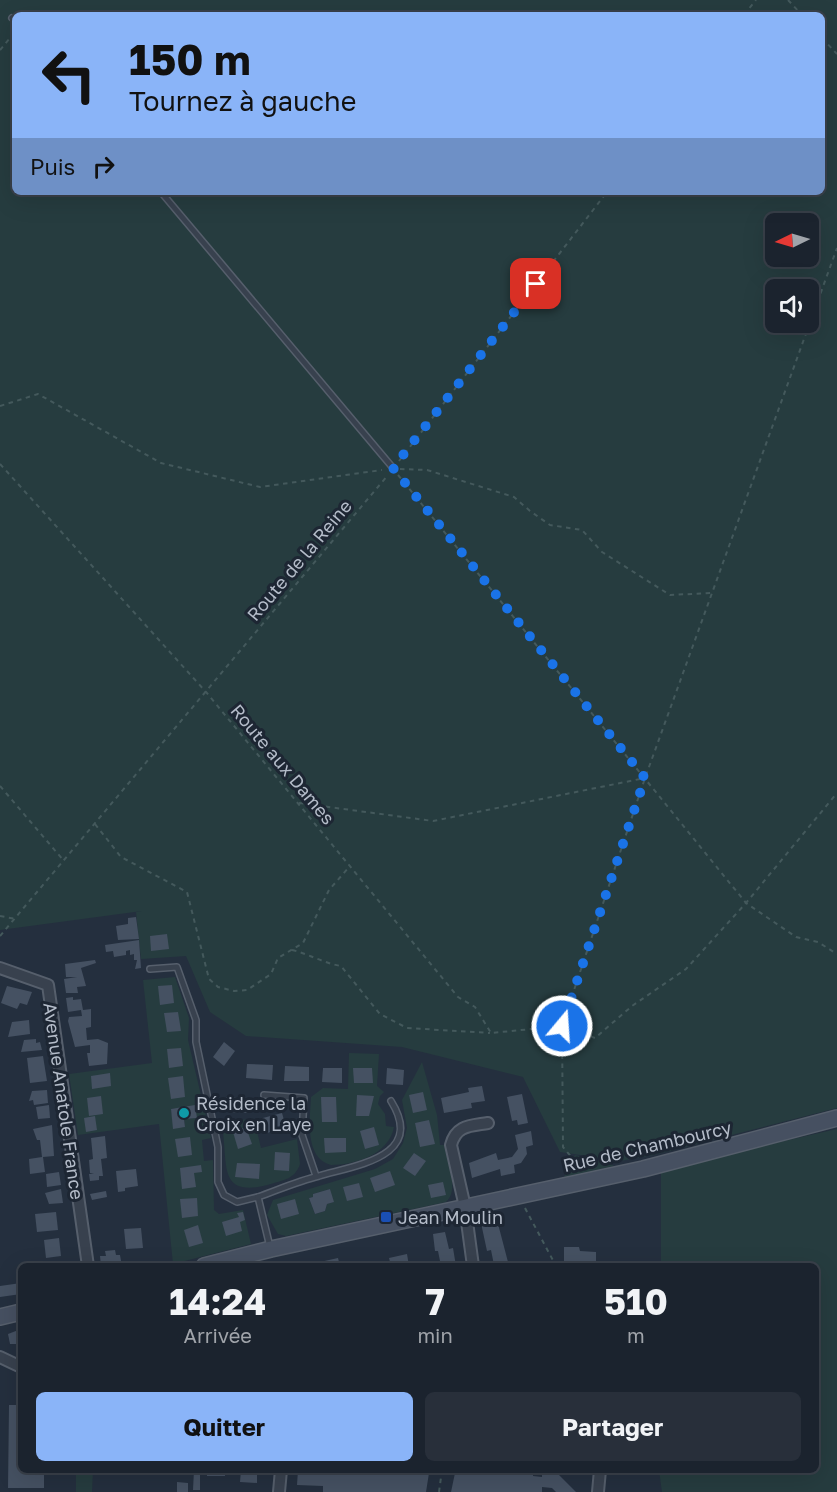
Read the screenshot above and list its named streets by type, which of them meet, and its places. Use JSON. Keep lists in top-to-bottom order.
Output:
{
  "streets": {
    "street": ["Avenue Anatole France", "Rue de Chambourcy"],
    "path": ["Route de la Reine", "Route aux Dames"]
  },
  "crossings": [
    ["Route de la Reine", "Route aux Dames"]
  ],
  "places": {
    "other": ["Résidence la Croix en Laye"],
    "transit": ["Jean Moulin"]
  },
  "north": "left",
  "page": {
    "turn": ["150 m", "Tournez à gauche"],
    "then": "Puis",
    "eta": [
      "14:24",
      "Arrivée",
      "7",
      "min",
      "510",
      "m"
    ],
    "buttons": ["Quitter", "Partager"]
  }
}
